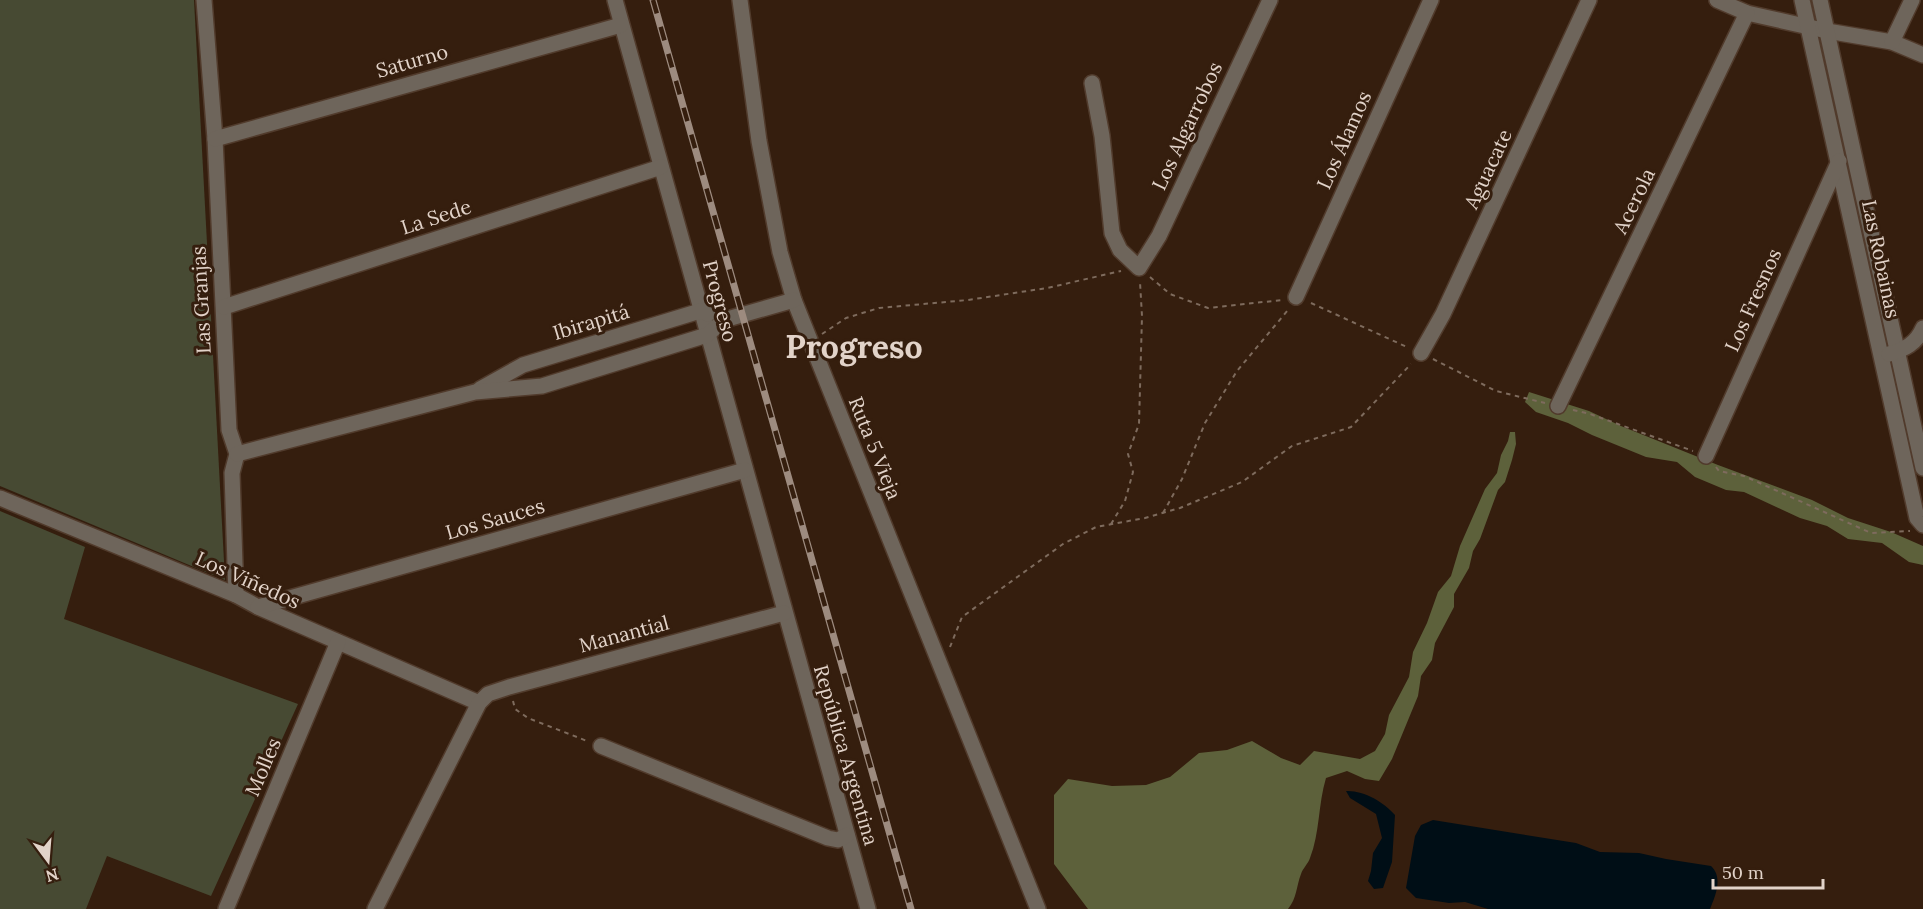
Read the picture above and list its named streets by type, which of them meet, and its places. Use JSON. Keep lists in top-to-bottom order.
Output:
{
  "streets": {
    "street": [
      "Saturno",
      "Los Algarrobos",
      "Los Álamos",
      "Aguacate",
      "Acerola",
      "La Sede",
      "Las Robainas",
      "Las Granjas",
      "Los Fresnos",
      "Progreso",
      "Ibirapitá",
      "Ruta 5 Vieja",
      "Los Sauces",
      "Los Viñedos",
      "Manantial",
      "República Argentina",
      "Molles"
    ]
  },
  "crossings": [
    ["Saturno", "Las Granjas"],
    ["Saturno", "Progreso"],
    ["La Sede", "Las Granjas"],
    ["La Sede", "Progreso"],
    ["Las Robainas", "Los Fresnos"],
    ["Las Granjas", "Ibirapitá"],
    ["Las Granjas", "Los Viñedos"],
    ["Progreso", "Ibirapitá"],
    ["Progreso", "Los Sauces"],
    ["Progreso", "Manantial"],
    ["Progreso", "República Argentina"],
    ["Ibirapitá", "Ruta 5 Vieja"],
    ["Los Sauces", "Los Viñedos"],
    ["Los Viñedos", "Manantial"],
    ["Los Viñedos", "Molles"],
    ["Manantial", "República Argentina"]
  ],
  "districts": ["Progreso"],
  "scale_bar": "50 m",
  "north": "bottom"
}
